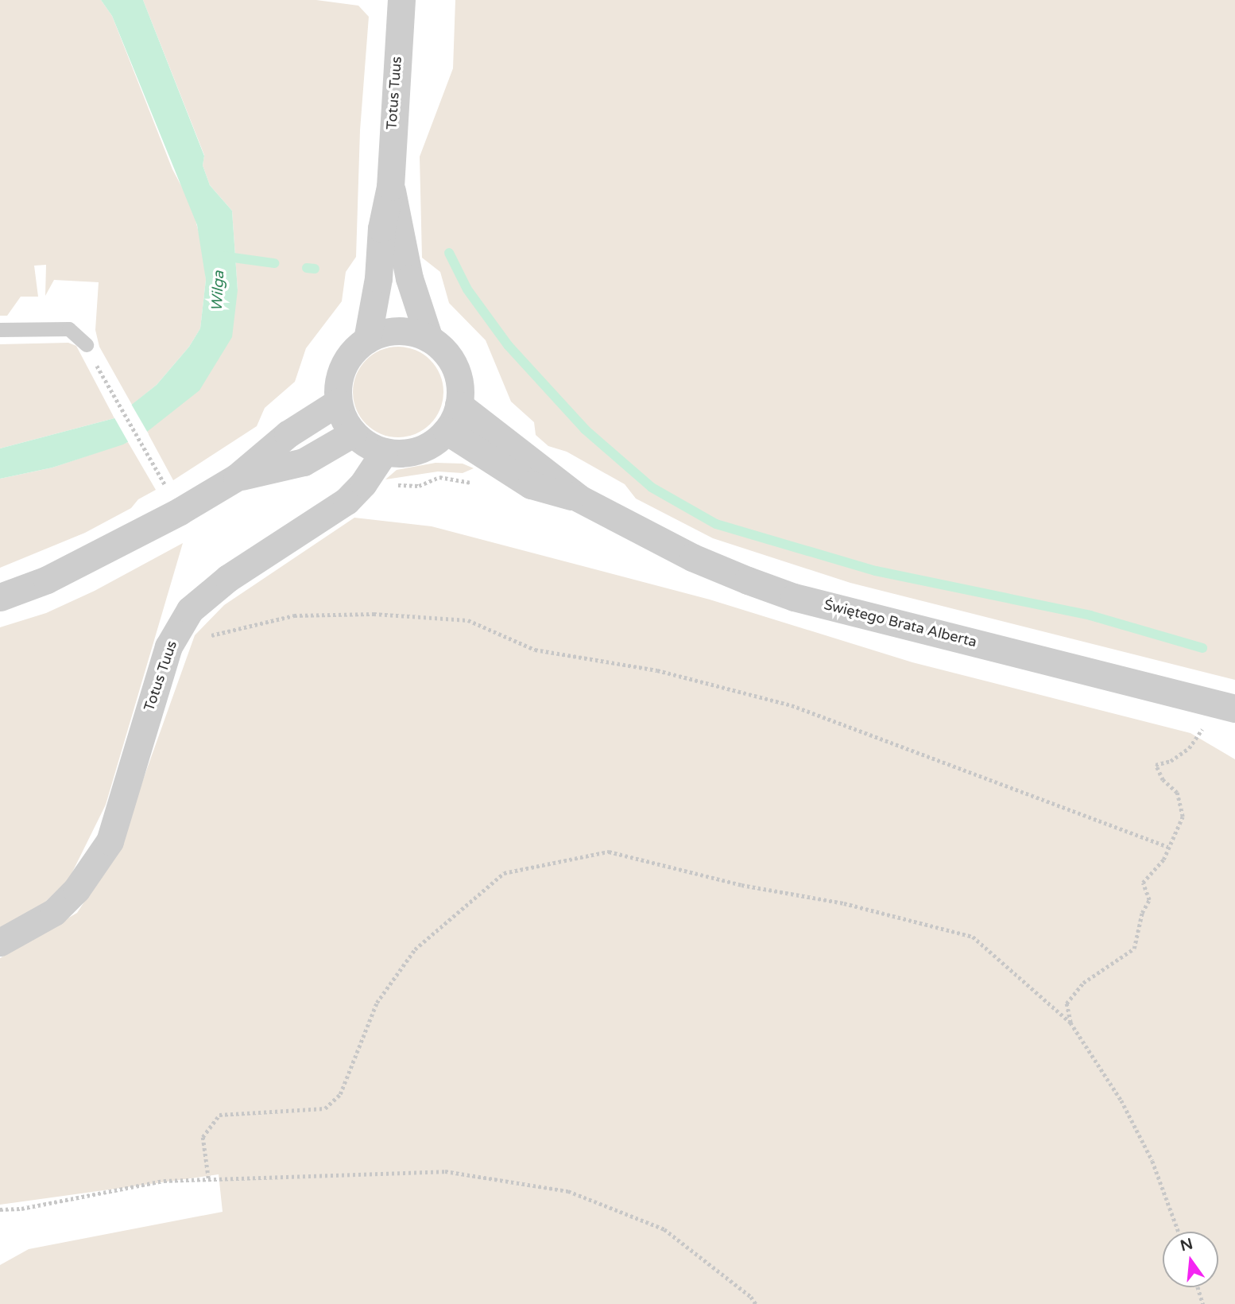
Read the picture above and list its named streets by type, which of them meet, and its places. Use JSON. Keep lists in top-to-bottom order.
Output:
{
  "streets": {
    "street": ["Totus Tuus", "Świętego Brata Alberta"]
  },
  "crossings": [
    ["Totus Tuus", "Świętego Brata Alberta"]
  ],
  "water": ["Wilga"],
  "north": "top"
}
